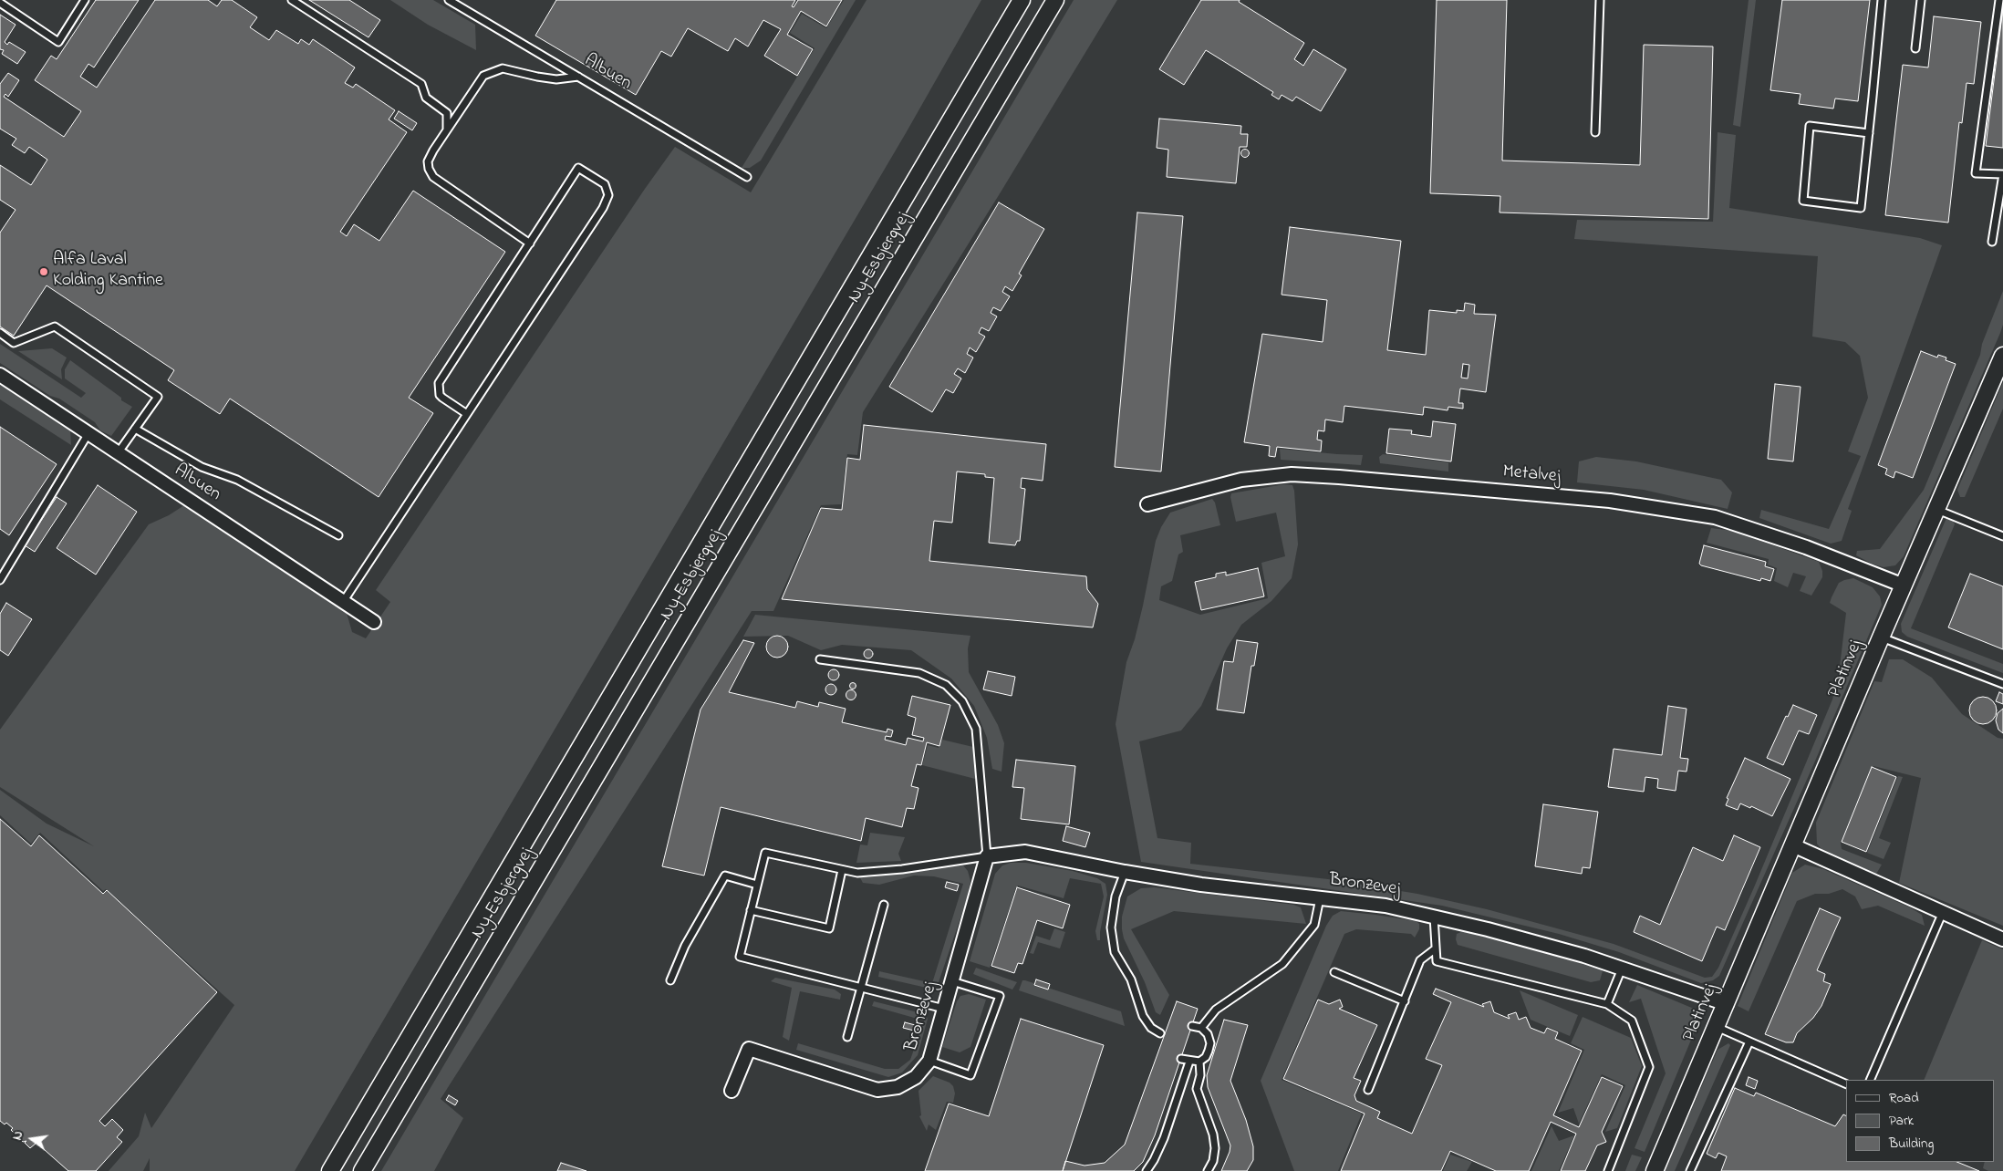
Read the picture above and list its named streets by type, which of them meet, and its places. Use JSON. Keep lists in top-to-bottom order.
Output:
{
  "streets": {
    "street": [
      "Albuen",
      "Ny Esbjergvej",
      "Metalvej",
      "Platinvej",
      "Bronzevej"
    ]
  },
  "crossings": [
    ["Metalvej", "Platinvej"],
    ["Platinvej", "Bronzevej"]
  ],
  "places": ["Alfa Laval Kolding Kantine"],
  "legend": ["Road", "Park", "Building"],
  "north": "left"
}
